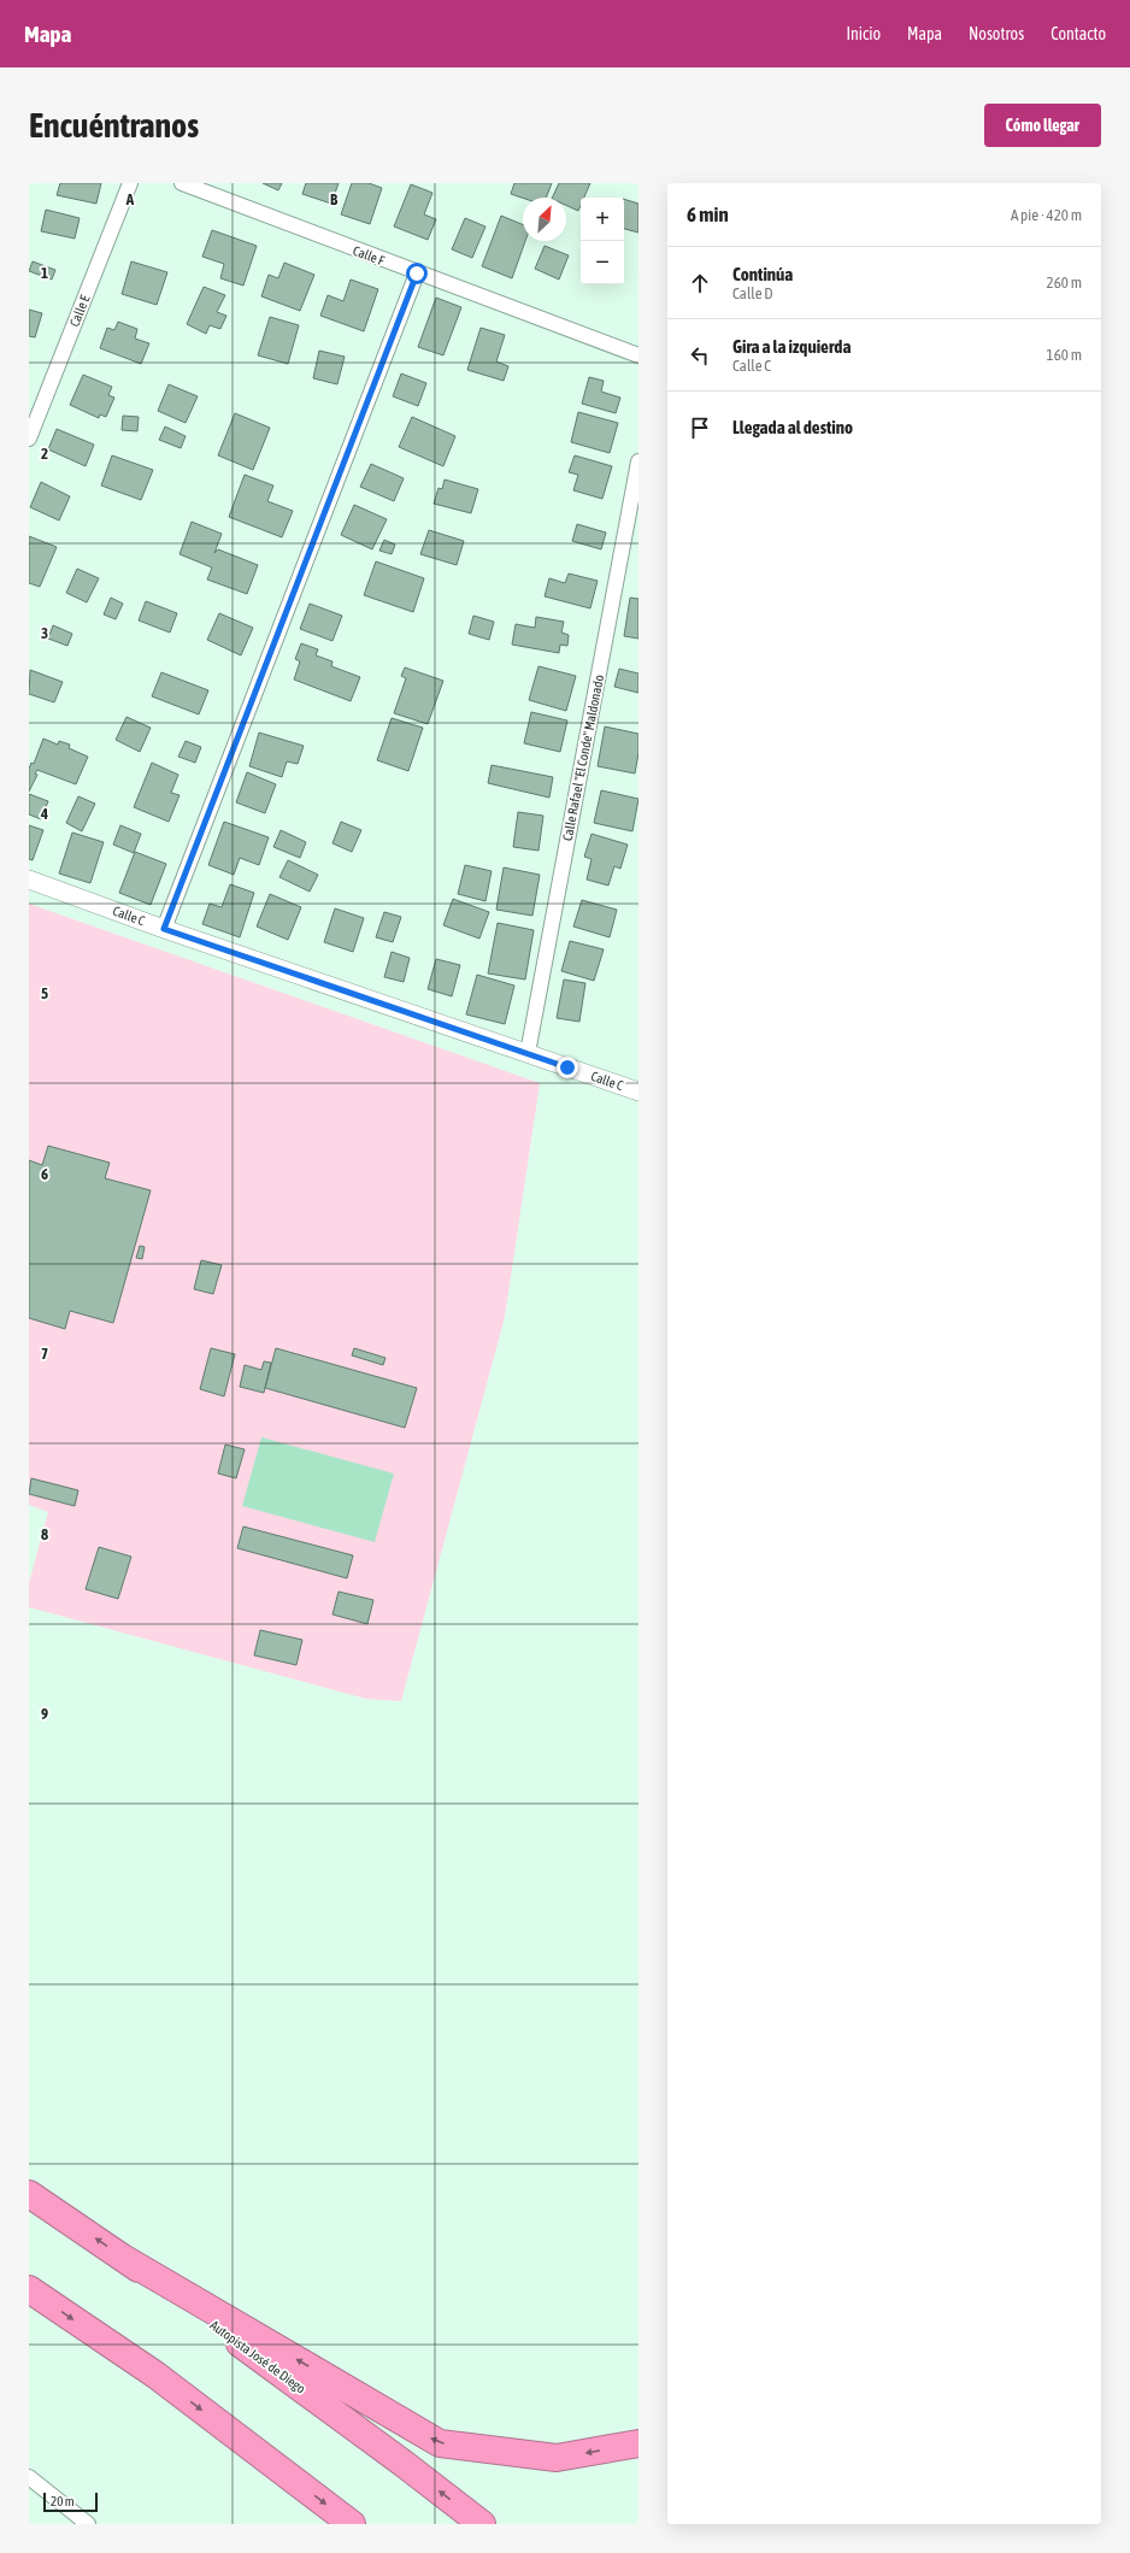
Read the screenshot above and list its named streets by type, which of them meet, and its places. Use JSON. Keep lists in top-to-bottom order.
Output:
{
  "streets": {
    "highway": ["Autopista José de Diego"],
    "street": [
      "Calle F",
      "Calle E",
      "Calle Rafael \"El Conde\" Maldonado",
      "Calle C"
    ]
  },
  "crossings": [
    ["Calle Rafael \"El Conde\" Maldonado", "Calle C"]
  ],
  "scale_bar": "20 m",
  "north": "top right",
  "page": {
    "header": "Mapa",
    "nav": [
      "Inicio",
      "Mapa",
      "Nosotros",
      "Contacto"
    ],
    "buttons": "Cómo llegar",
    "title": "Encuéntranos",
    "heading": ["6 min", "A pie · 420 m"],
    "map_buttons": ["+", "−"],
    "list": [
      ["Continúa", "Calle D", "260 m"],
      ["Gira a la izquierda", "Calle C", "160 m"],
      "Llegada al destino"
    ],
    "scale": "20 m"
  },
  "grid": {
    "columns": ["A", "B"],
    "rows": [
      "1",
      "2",
      "3",
      "4",
      "5",
      "6",
      "7",
      "8",
      "9"
    ]
  }
}
